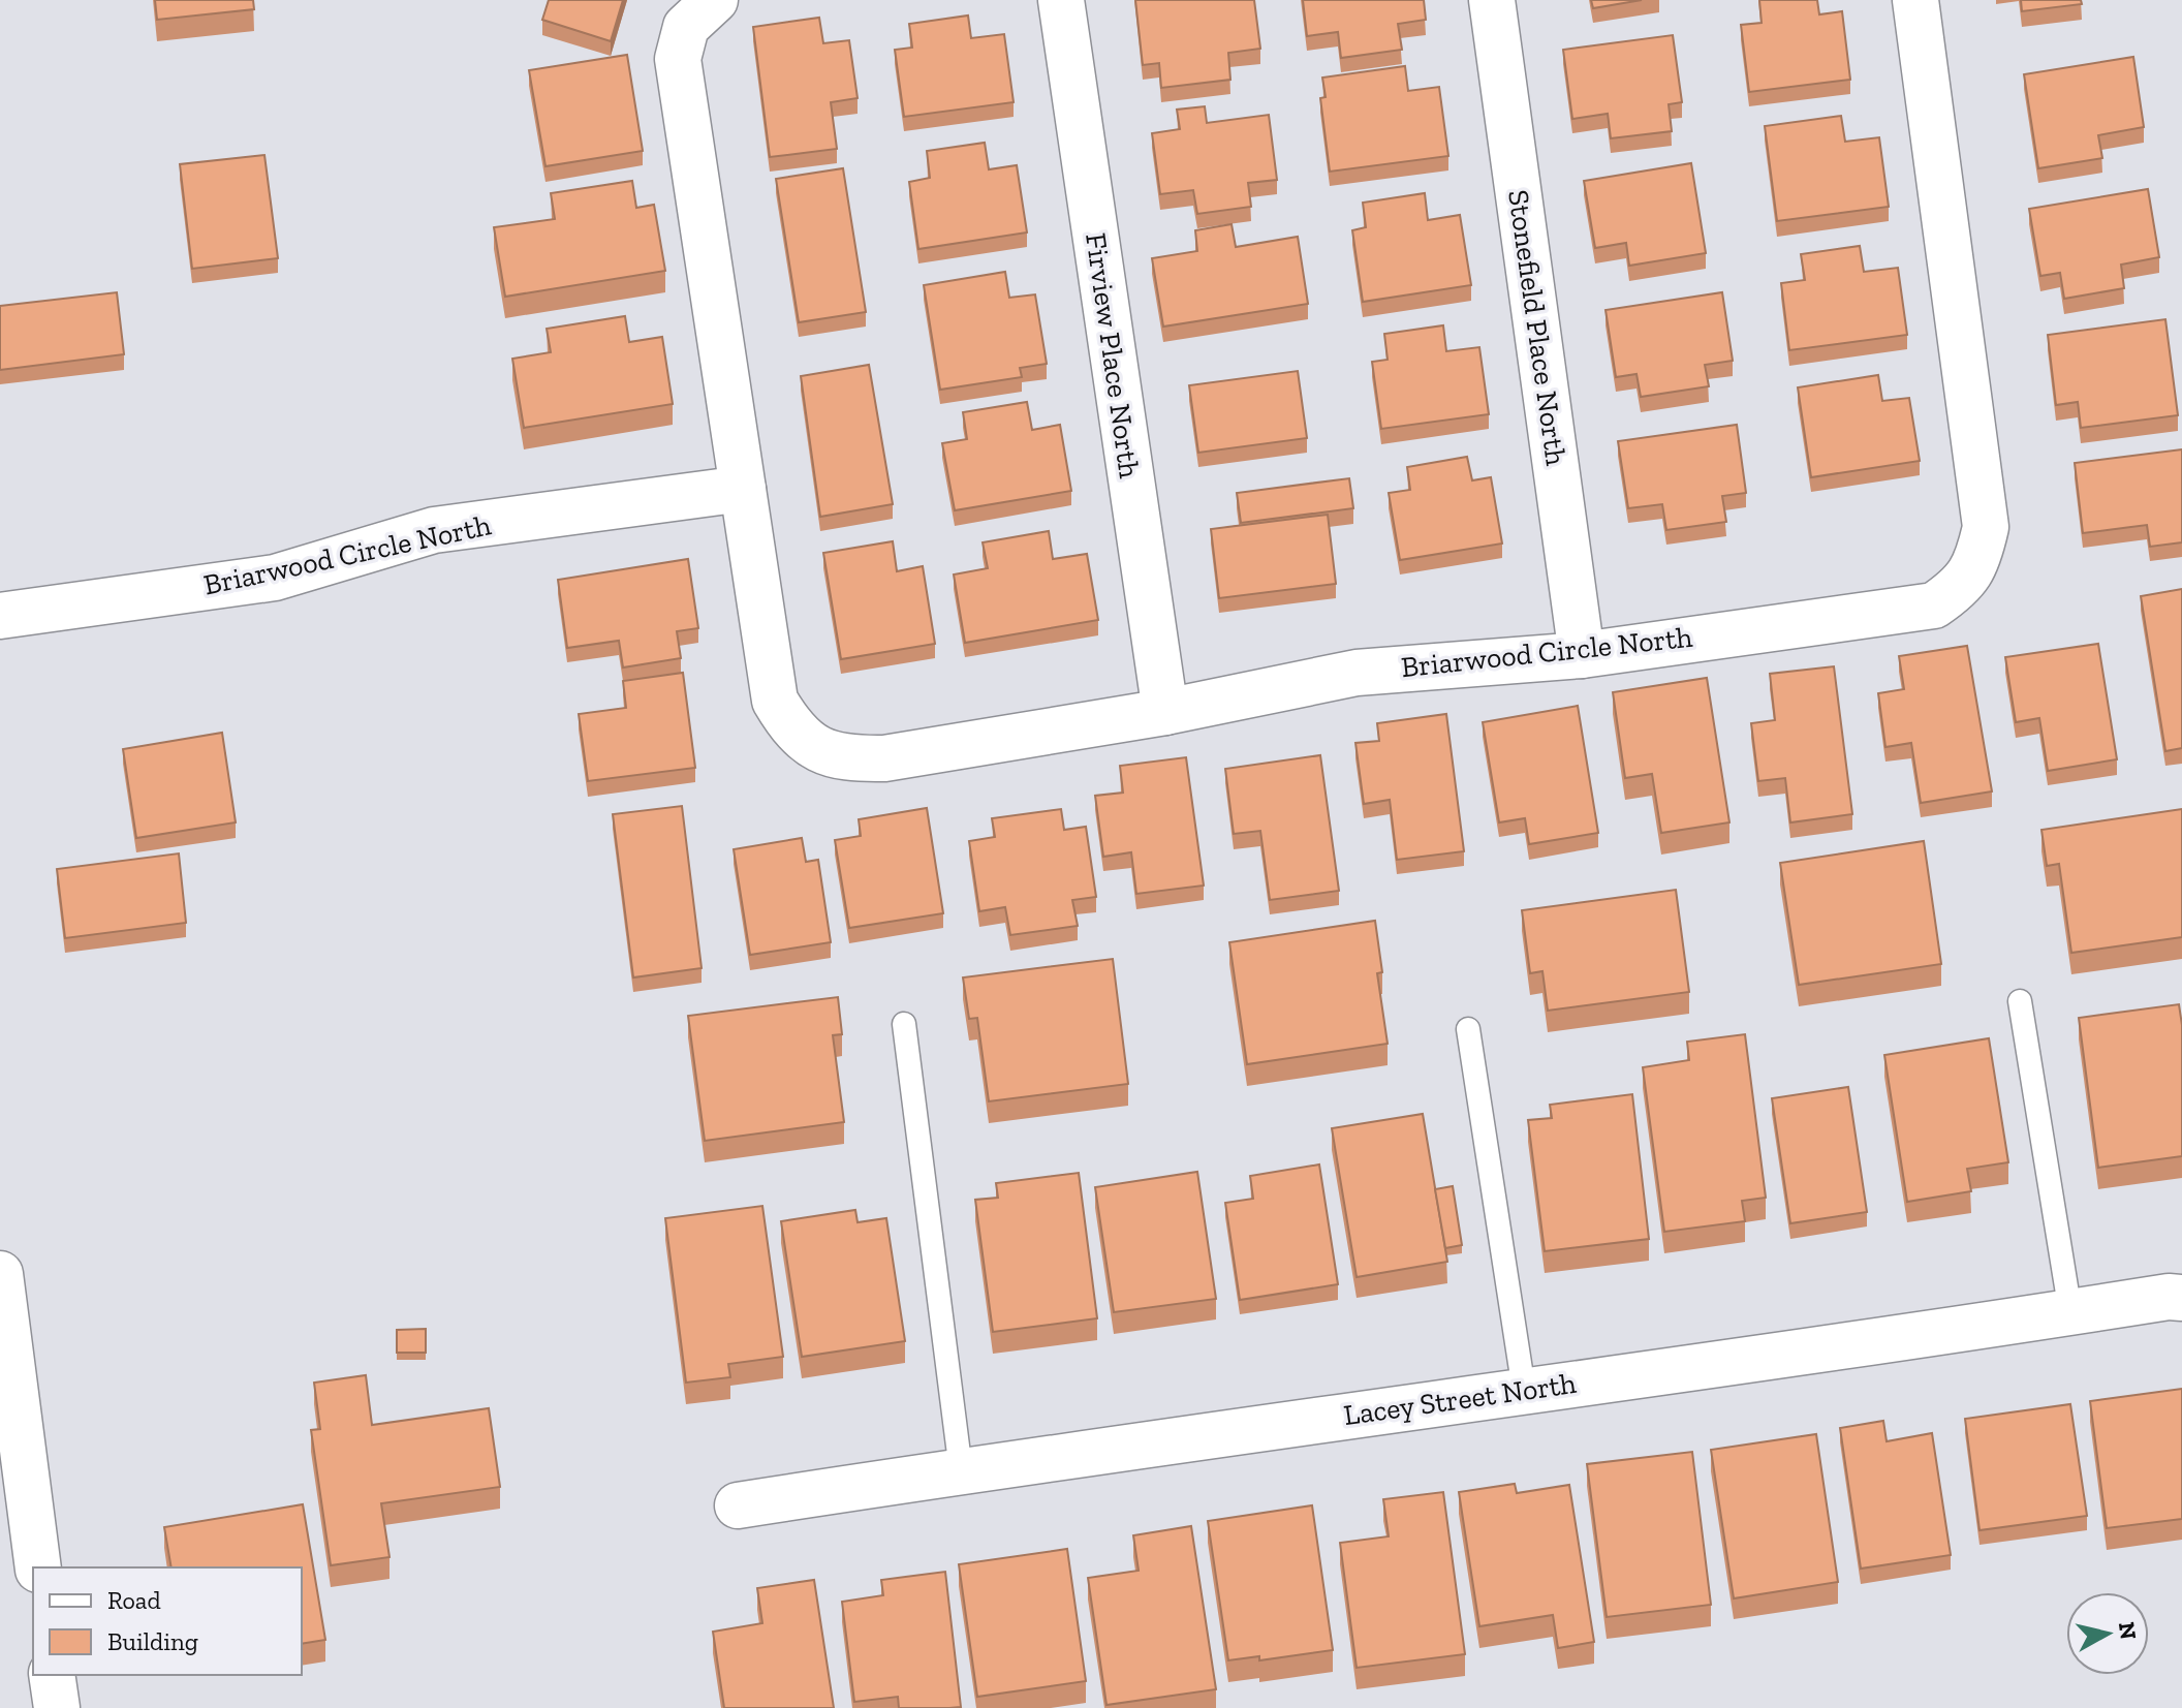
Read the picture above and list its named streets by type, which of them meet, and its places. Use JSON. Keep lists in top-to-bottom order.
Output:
{
  "streets": {
    "street": [
      "Stonefield Place North",
      "Firview Place North",
      "Briarwood Circle North",
      "Lacey Street North"
    ]
  },
  "crossings": [
    ["Stonefield Place North", "Briarwood Circle North"],
    ["Firview Place North", "Briarwood Circle North"]
  ],
  "legend": ["Road", "Building"],
  "north": "right"
}
